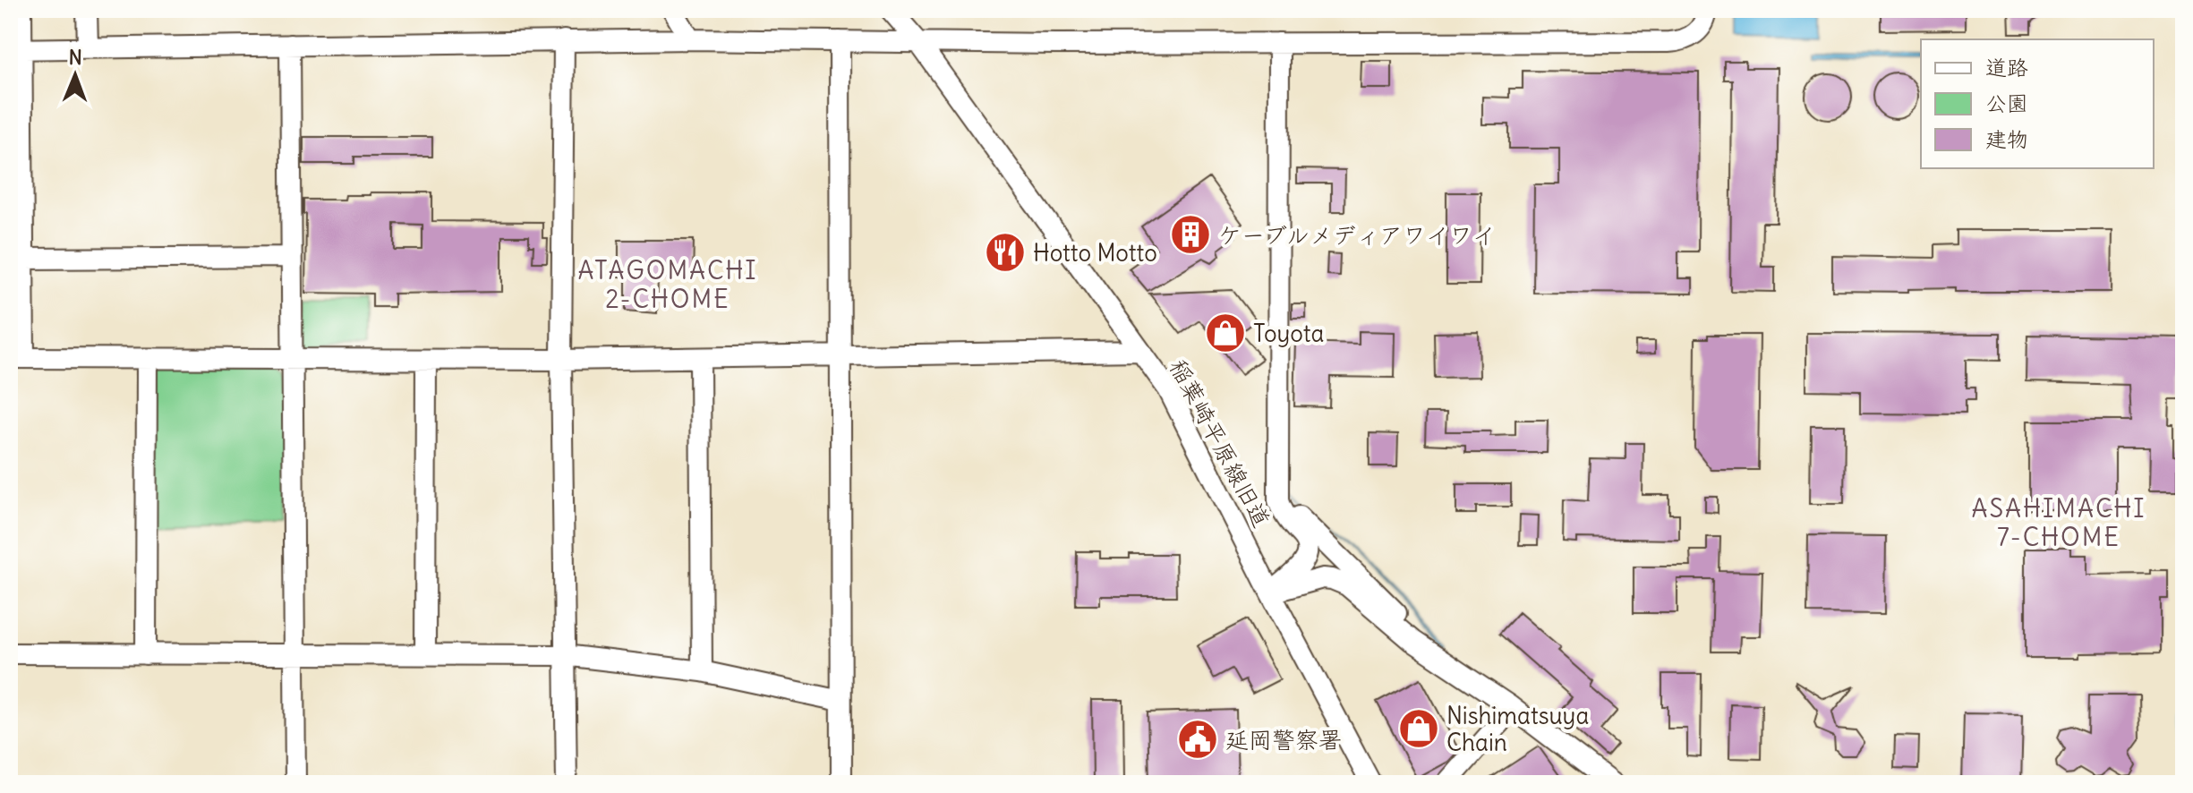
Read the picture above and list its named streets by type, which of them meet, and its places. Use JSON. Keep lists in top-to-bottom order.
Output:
{
  "streets": {
    "street": ["稲葉崎平原線旧道"]
  },
  "districts": ["ATAGOMACHI 2-CHOME", "ASAHIMACHI 7-CHOME"],
  "places": {
    "building": ["ケーブルメディアワイワイ"],
    "restaurant": ["Hotto Motto"],
    "shop": ["Toyota", "Nishimatsuya Chain"],
    "public building": ["延岡警察署"]
  },
  "legend": ["道路", "公園", "建物"],
  "north": "top"
}
